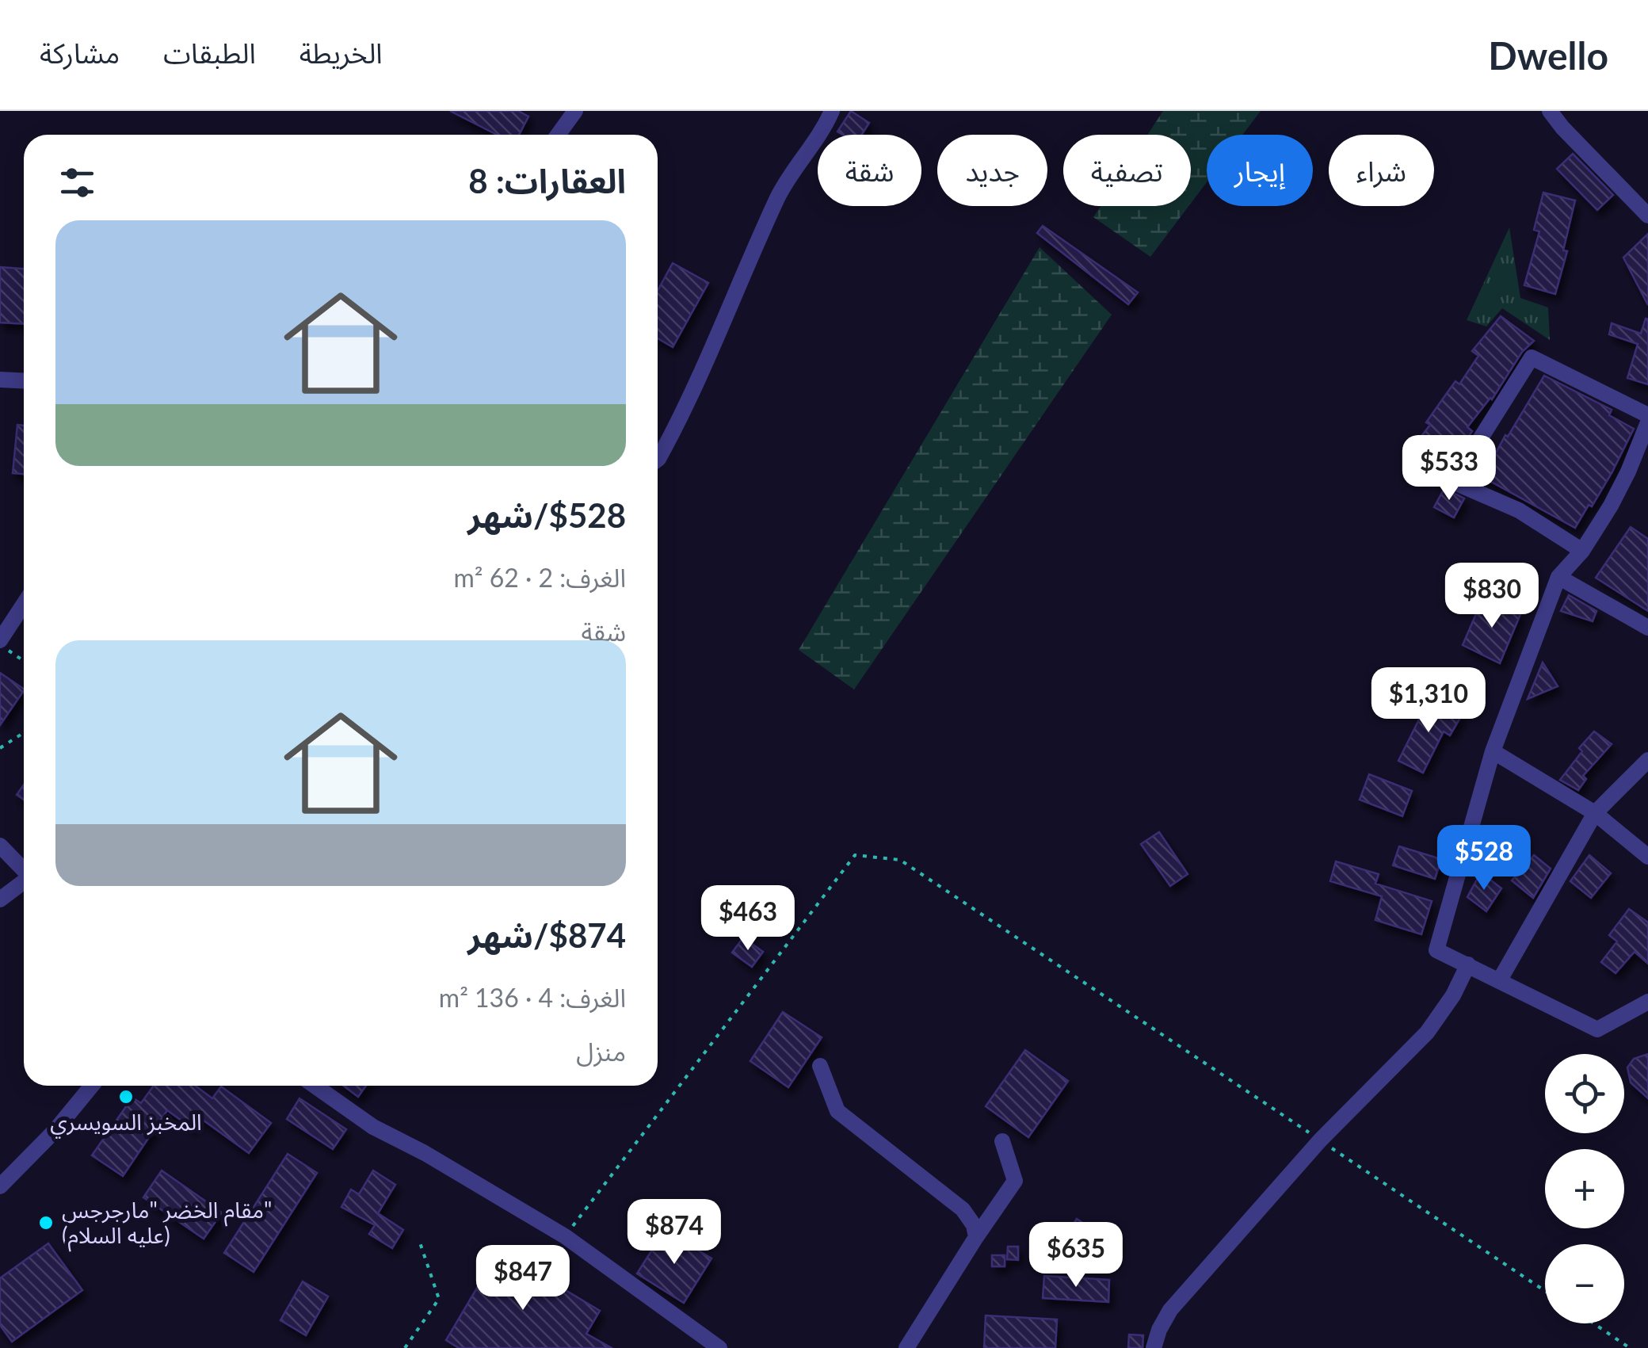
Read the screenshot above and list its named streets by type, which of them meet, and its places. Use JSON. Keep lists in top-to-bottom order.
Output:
{
  "places": ["المخبز السويسري", "مقام الخضر \"مارجرجس\" (عليه السلام)"],
  "page": {
    "header": "Dwello",
    "nav": ["الخريطة", "الطبقات", "مشاركة"],
    "chip": [
      "شراء",
      "إيجار",
      "تصفية",
      "جديد",
      "شقة"
    ],
    "heading": "العقارات: 8",
    "list": [
      {
        "name": "$528/شهر",
        "note": "الغرف: 2 · 62 m² · شقة"
      },
      {
        "name": "$874/شهر",
        "note": "الغرف: 4 · 136 m² · منزل"
      }
    ],
    "price": [
      "$533",
      "$830",
      "$1,310",
      "$528",
      "$463",
      "$874",
      "$635",
      "$847"
    ],
    "map_buttons": ["+", "−"]
  }
}
